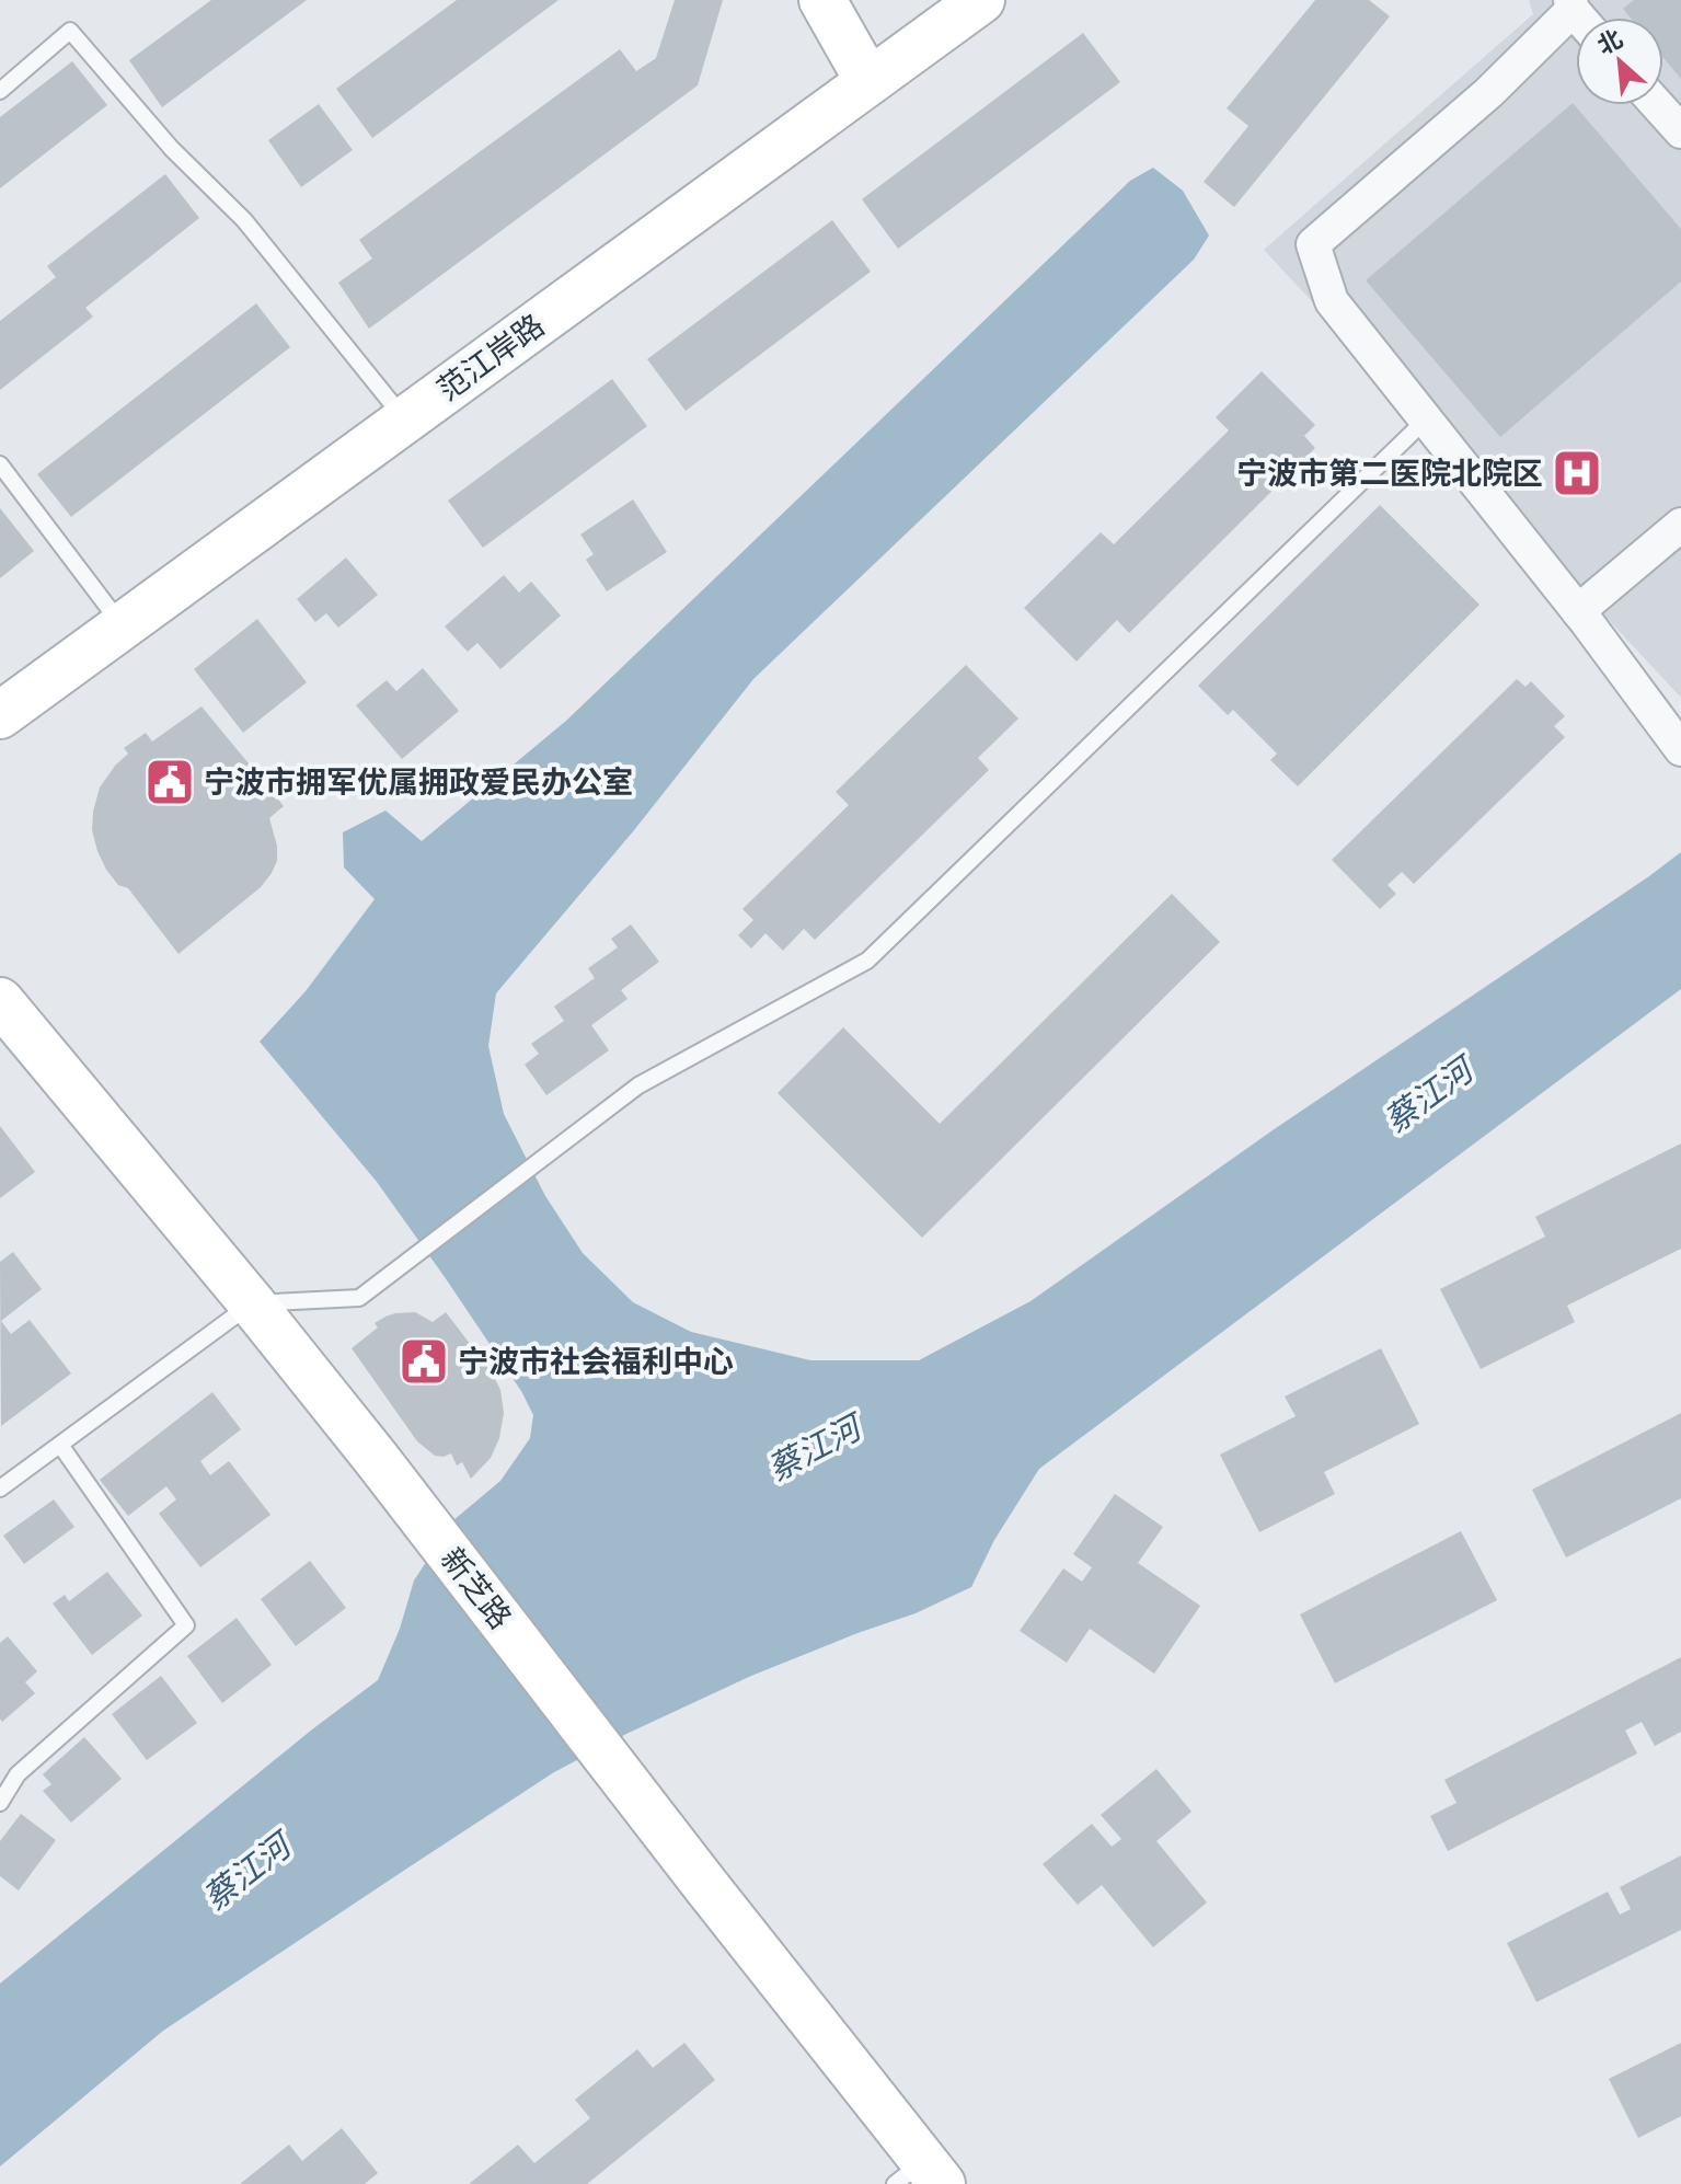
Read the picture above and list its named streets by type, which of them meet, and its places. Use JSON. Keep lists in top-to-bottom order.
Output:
{
  "streets": {
    "main road": ["范江岸路", "新芝路"]
  },
  "water": ["蔡江河"],
  "places": {
    "hospital": ["宁波市第二医院北院区"],
    "public building": ["宁波市拥军优属拥政爱民办公室", "宁波市社会福利中心"]
  },
  "north": "top left"
}
